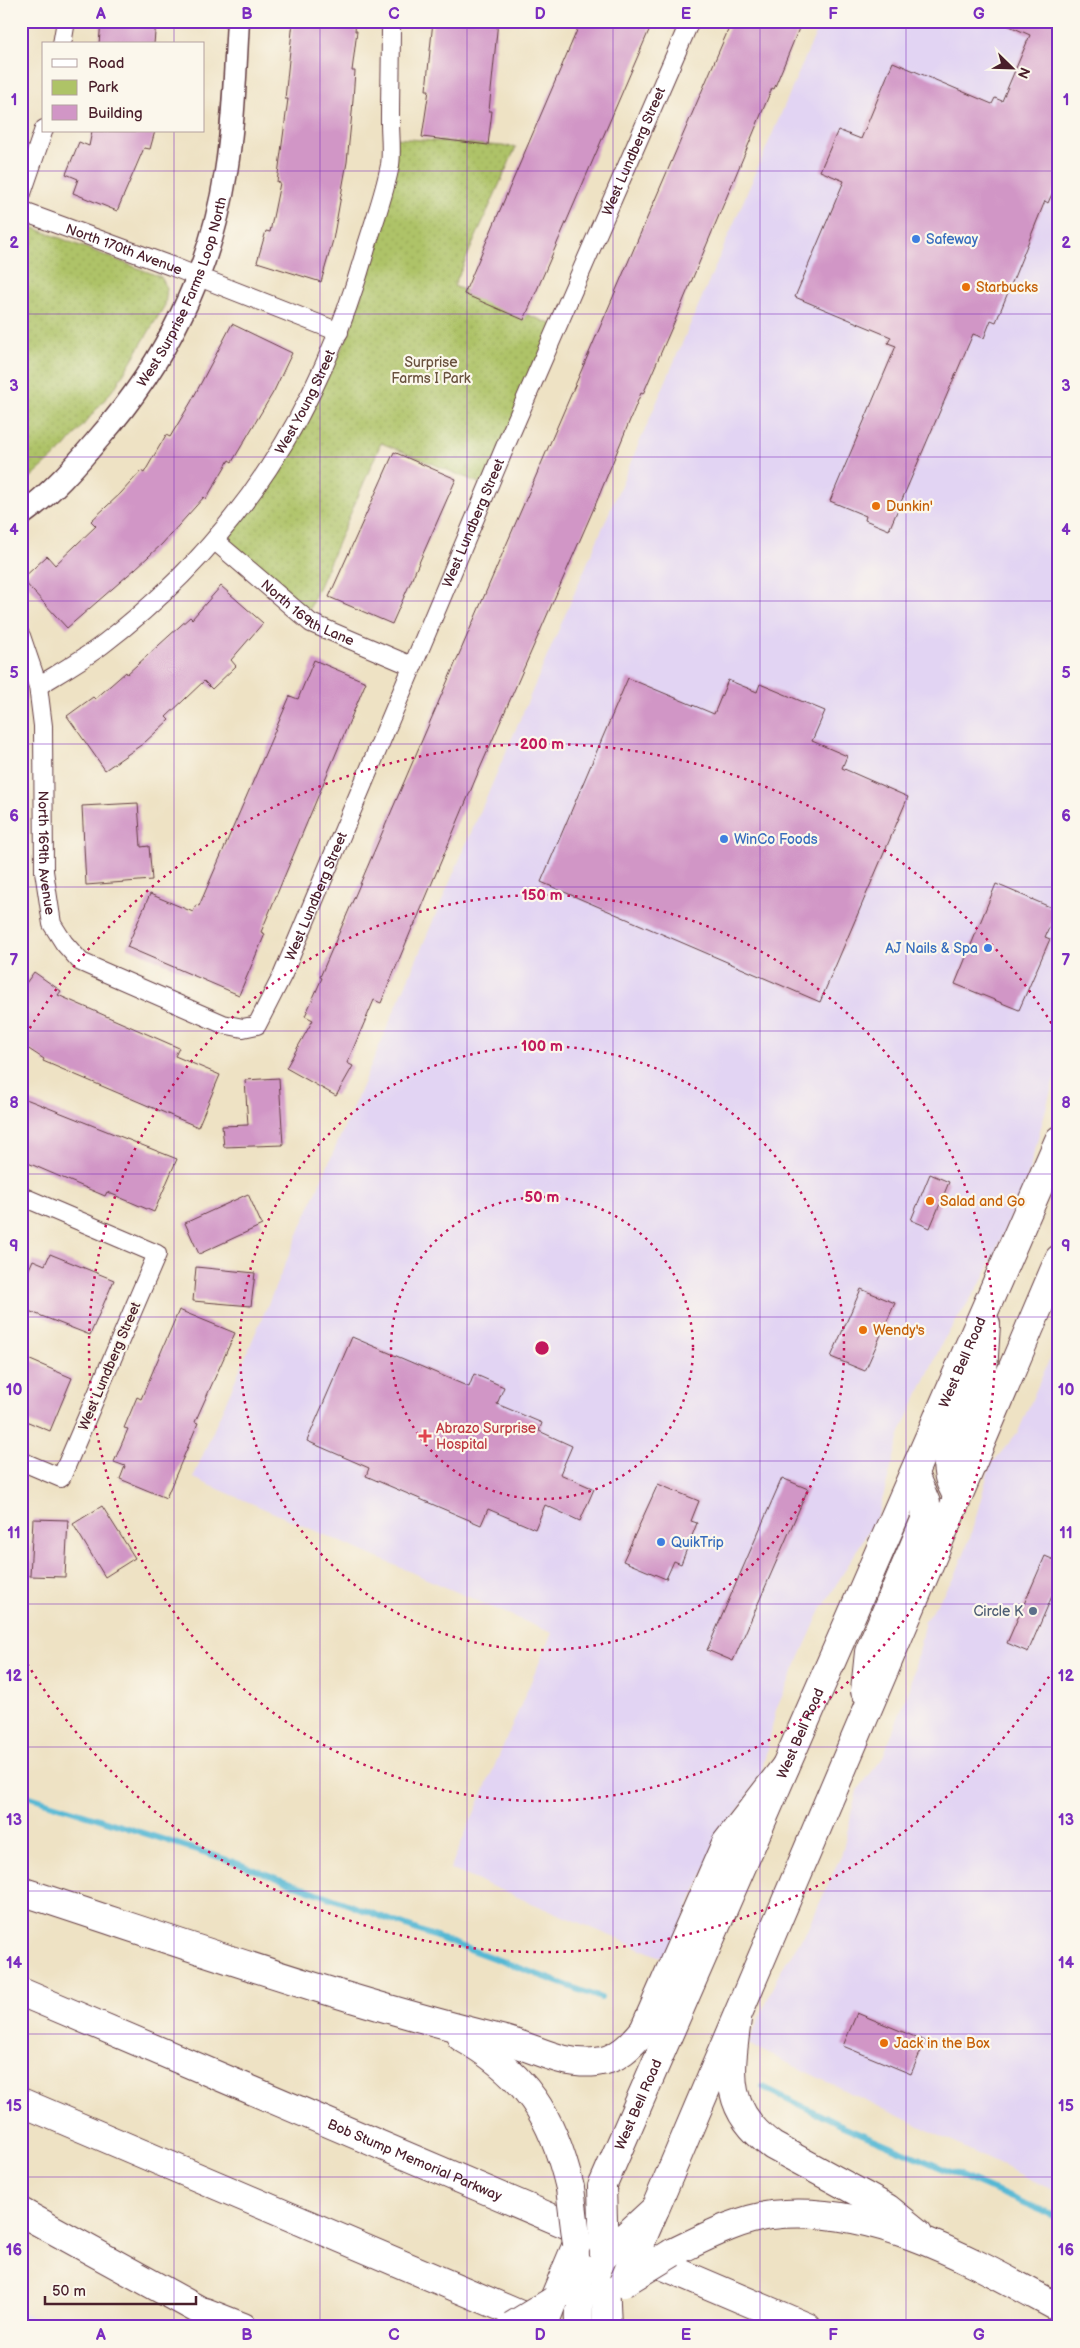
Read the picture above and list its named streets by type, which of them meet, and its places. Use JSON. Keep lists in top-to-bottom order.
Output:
{
  "streets": {
    "main road": ["West Bell Road", "Bob Stump Memorial Parkway"],
    "street": [
      "West Lundberg Street",
      "North 170th Avenue",
      "West Surprise Farms Loop North",
      "West Young Street",
      "North 169th Lane",
      "North 169th Avenue"
    ]
  },
  "crossings": [
    ["West Lundberg Street", "North 169th Lane"],
    ["West Lundberg Street", "North 169th Avenue"],
    ["North 170th Avenue", "West Surprise Farms Loop North"],
    ["North 170th Avenue", "West Young Street"],
    ["West Young Street", "North 169th Lane"],
    ["West Young Street", "North 169th Avenue"]
  ],
  "parks": ["Surprise Farms I Park"],
  "places": {
    "other": [
      "Safeway",
      "Starbucks",
      "Dunkin'",
      "WinCo Foods",
      "AJ Nails & Spa",
      "Salad and Go",
      "Wendy's",
      "QuikTrip",
      "Circle K",
      "Jack in the Box"
    ],
    "health": ["Abrazo Surprise Hospital"]
  },
  "legend": ["Road", "Park", "Building"],
  "scale_bar": "50 m",
  "north": "bottom right",
  "grid": {
    "columns": [
      "A",
      "B",
      "C",
      "D",
      "E",
      "F",
      "G"
    ],
    "rows": [
      "1",
      "2",
      "3",
      "4",
      "5",
      "6",
      "7",
      "8",
      "9",
      "10",
      "11",
      "12",
      "13",
      "14",
      "15",
      "16"
    ]
  },
  "rings": [
    "200 m",
    "150 m",
    "100 m",
    "50 m"
  ]
}
